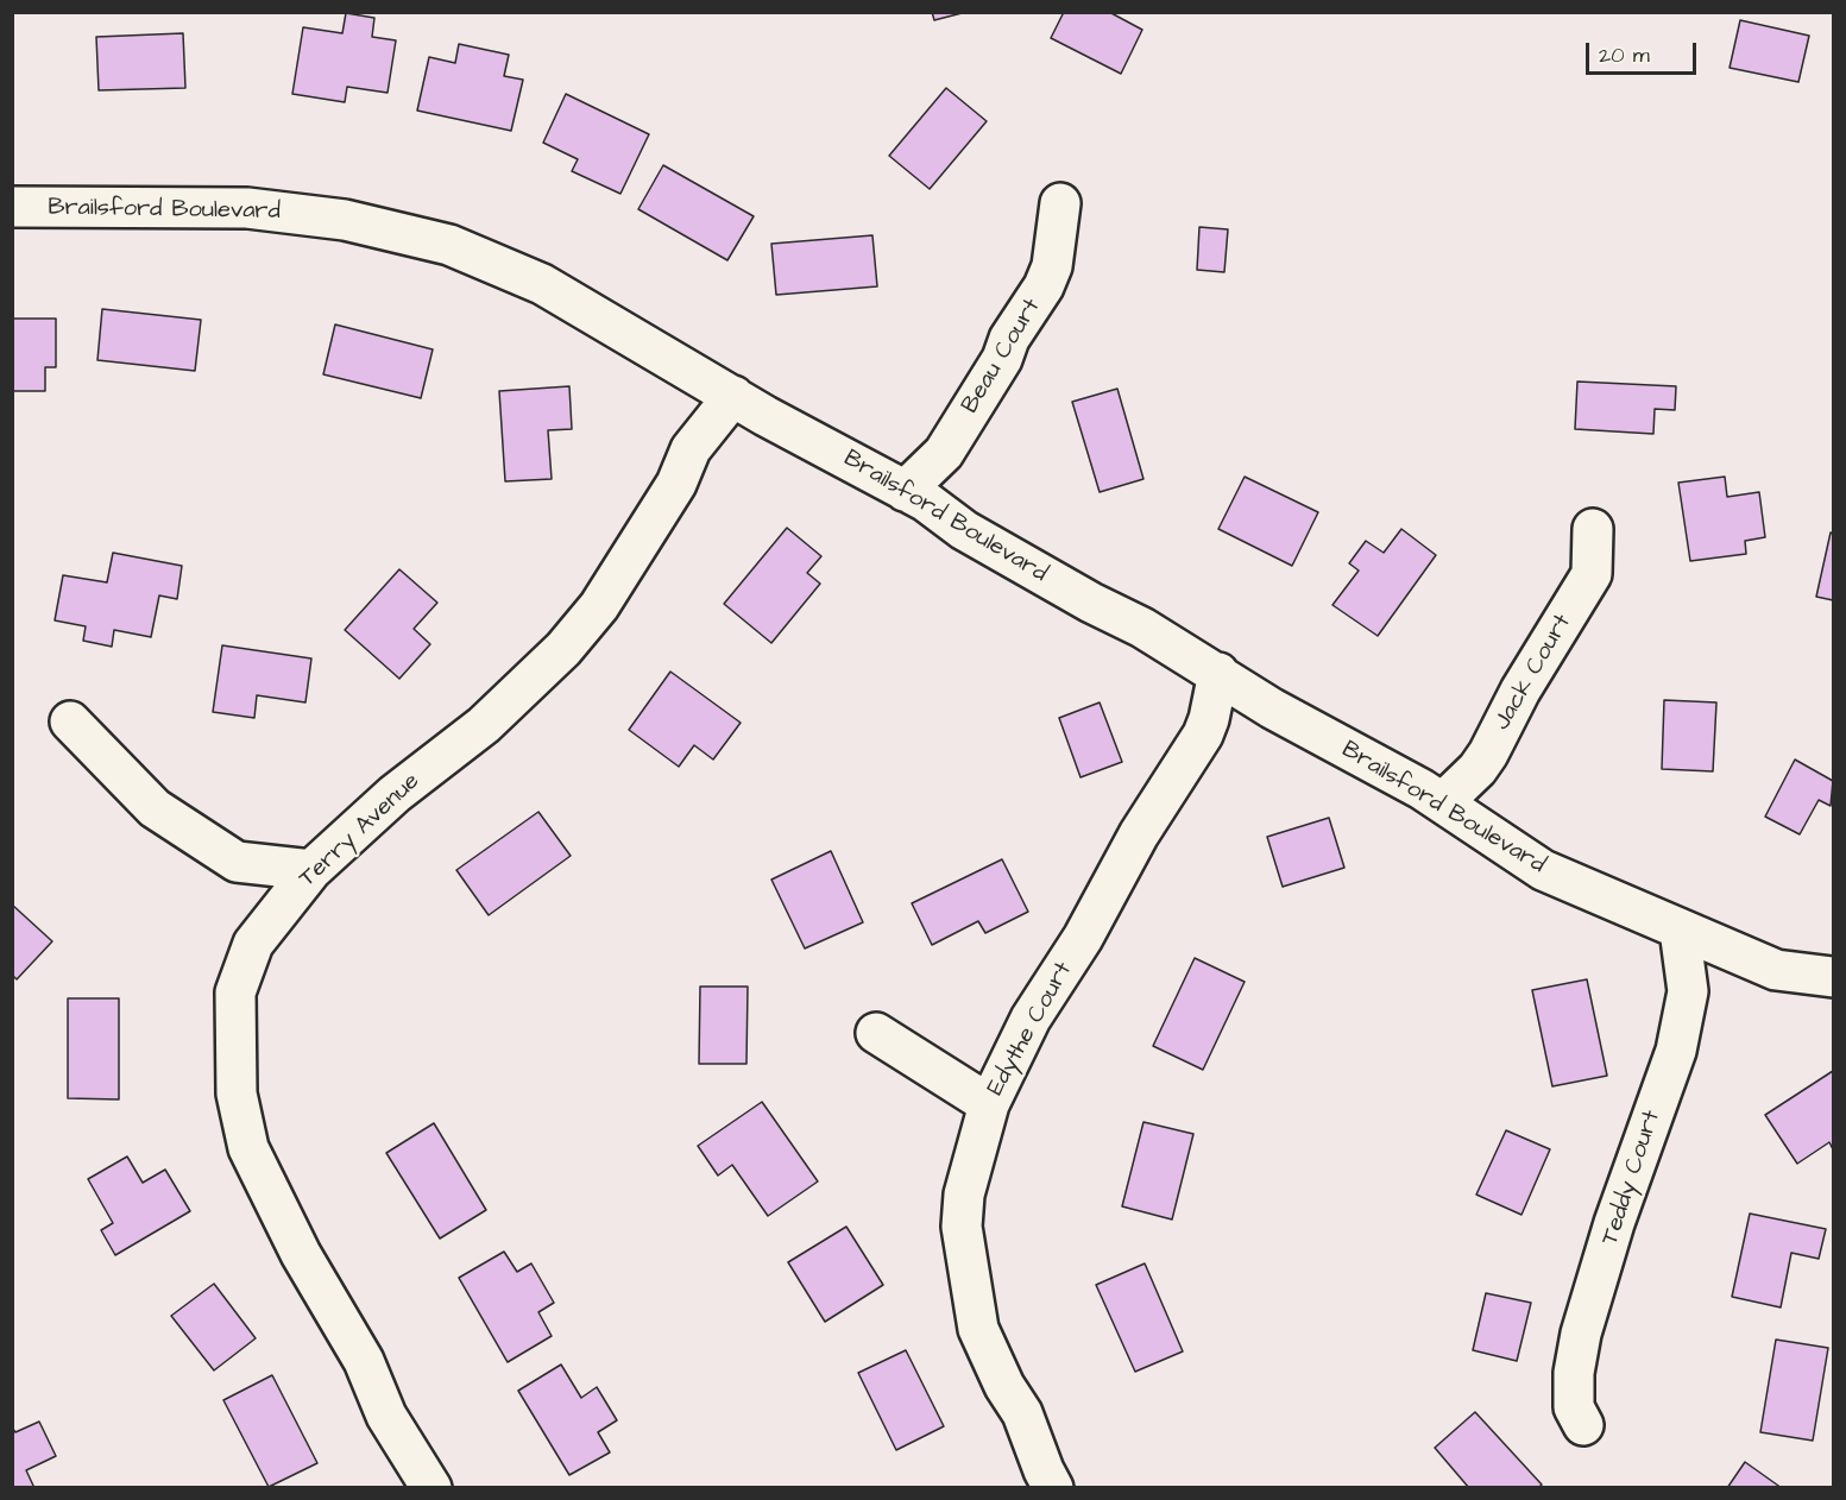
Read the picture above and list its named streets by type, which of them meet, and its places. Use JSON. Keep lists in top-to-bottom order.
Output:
{
  "streets": {
    "street": [
      "Brailsford Boulevard",
      "Beau Court",
      "Jack Court",
      "Terry Avenue",
      "Edythe Court",
      "Teddy Court"
    ]
  },
  "crossings": [
    ["Brailsford Boulevard", "Beau Court"],
    ["Brailsford Boulevard", "Jack Court"],
    ["Brailsford Boulevard", "Terry Avenue"],
    ["Brailsford Boulevard", "Edythe Court"],
    ["Brailsford Boulevard", "Teddy Court"]
  ],
  "scale_bar": "20 m"
}
